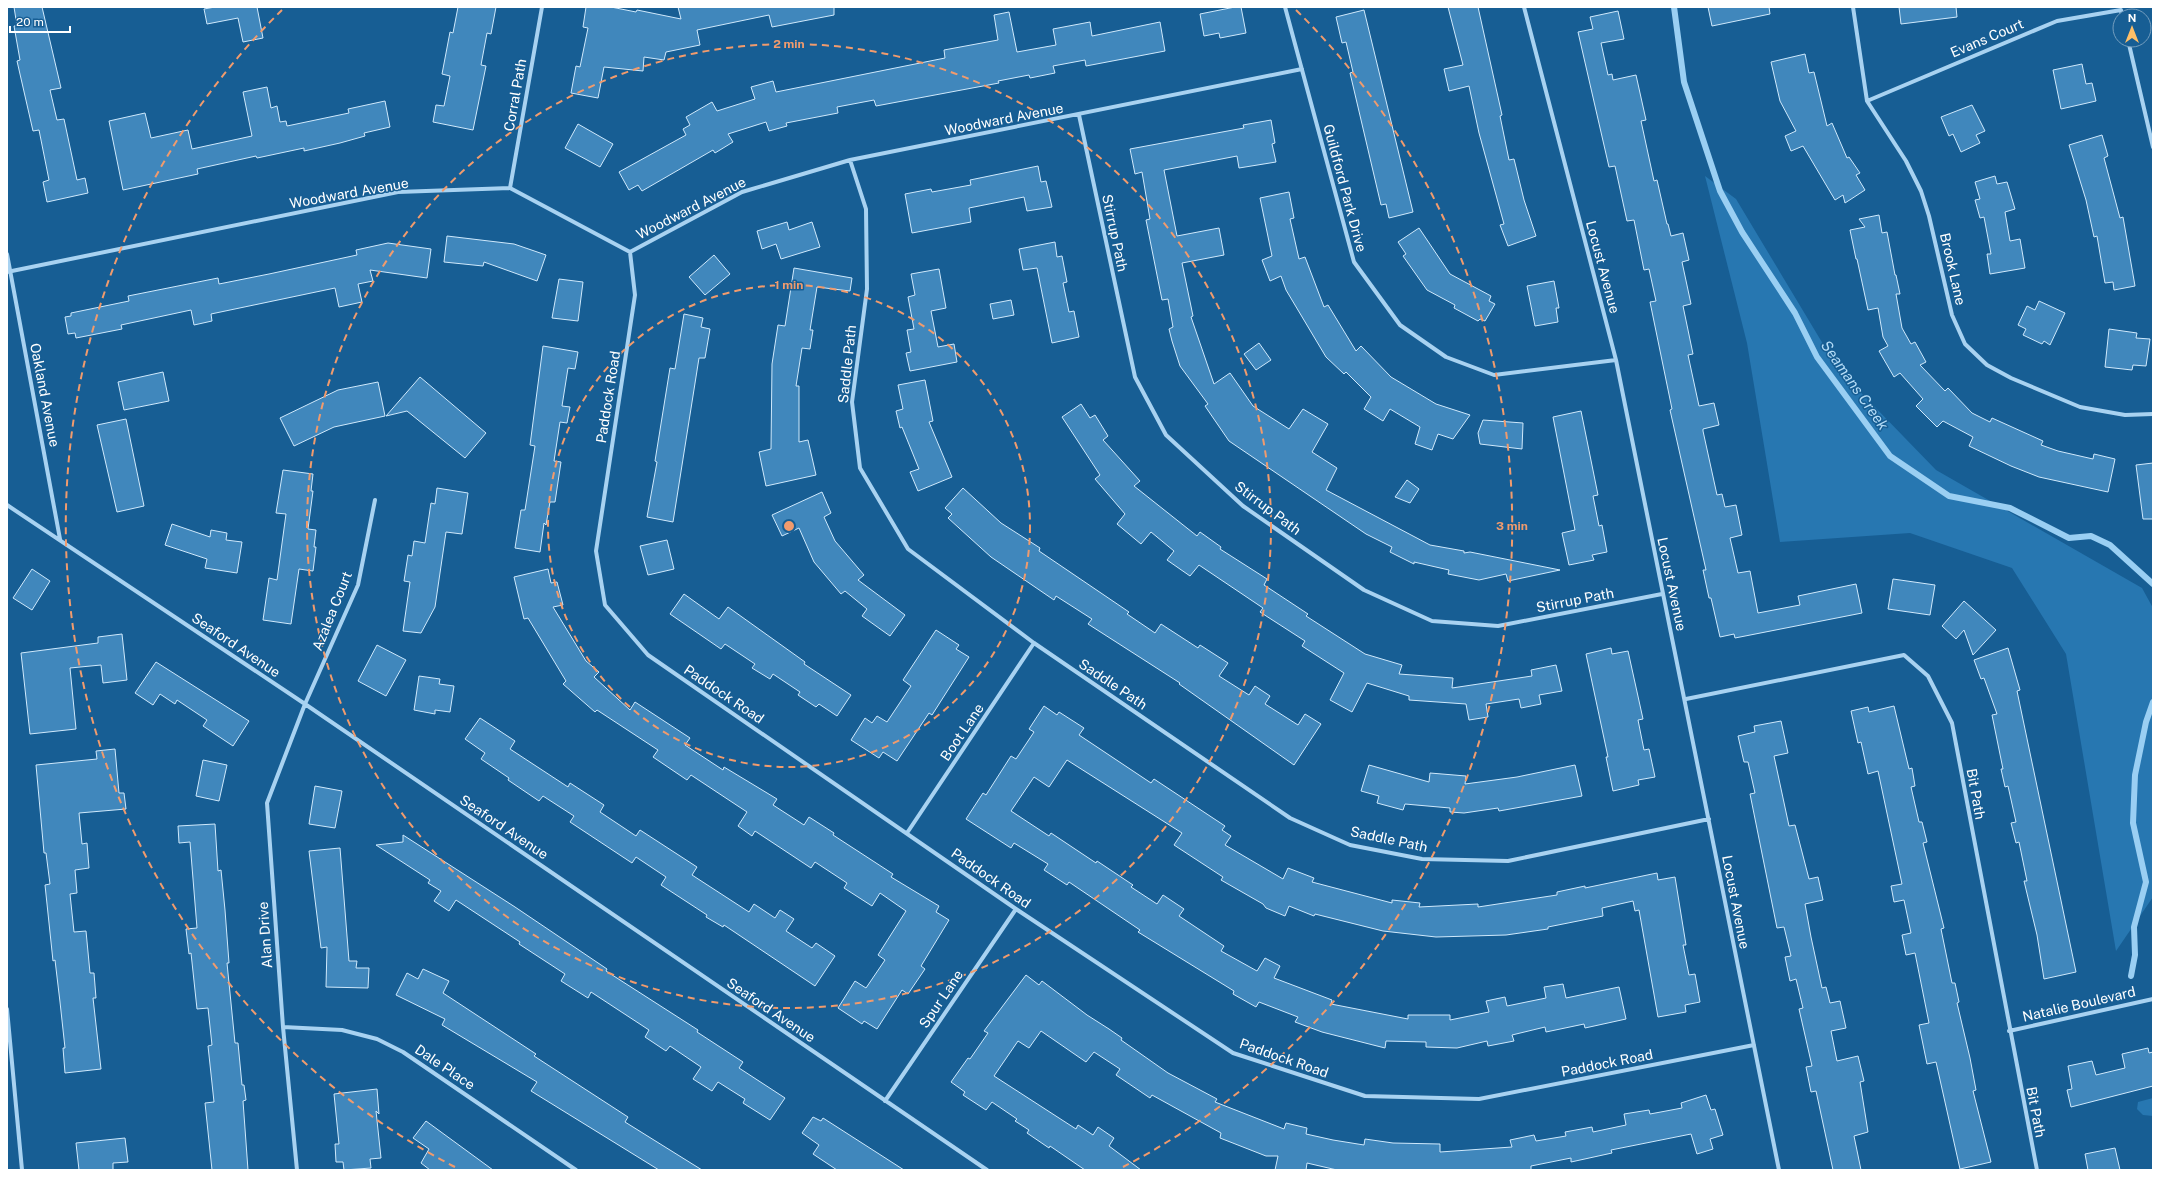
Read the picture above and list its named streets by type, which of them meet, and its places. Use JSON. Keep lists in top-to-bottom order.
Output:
{
  "streets": {
    "street": [
      "Evans Court",
      "Corral Path",
      "Woodward Avenue",
      "Guildford Park Drive",
      "Stirrup Path",
      "Locust Avenue",
      "Brook Lane",
      "Saddle Path",
      "Oakland Avenue",
      "Paddock Road",
      "Azalea Court",
      "Seaford Avenue",
      "Boot Lane",
      "Bit Path",
      "Alan Drive",
      "Spur Lane",
      "Natalie Boulevard",
      "Dale Place"
    ]
  },
  "crossings": [
    ["Evans Court", "Brook Lane"],
    ["Corral Path", "Woodward Avenue"],
    ["Woodward Avenue", "Guildford Park Drive"],
    ["Woodward Avenue", "Stirrup Path"],
    ["Woodward Avenue", "Saddle Path"],
    ["Woodward Avenue", "Oakland Avenue"],
    ["Woodward Avenue", "Paddock Road"],
    ["Guildford Park Drive", "Locust Avenue"],
    ["Stirrup Path", "Locust Avenue"],
    ["Locust Avenue", "Saddle Path"],
    ["Locust Avenue", "Paddock Road"],
    ["Locust Avenue", "Bit Path"],
    ["Saddle Path", "Boot Lane"],
    ["Oakland Avenue", "Seaford Avenue"],
    ["Paddock Road", "Boot Lane"],
    ["Paddock Road", "Spur Lane"],
    ["Azalea Court", "Seaford Avenue"],
    ["Azalea Court", "Alan Drive"],
    ["Seaford Avenue", "Alan Drive"],
    ["Seaford Avenue", "Spur Lane"],
    ["Bit Path", "Natalie Boulevard"],
    ["Alan Drive", "Dale Place"]
  ],
  "water": ["Seamans Creek"],
  "scale_bar": "20 m",
  "north": "top",
  "rings": ["2 min", "1 min", "3 min"]
}
